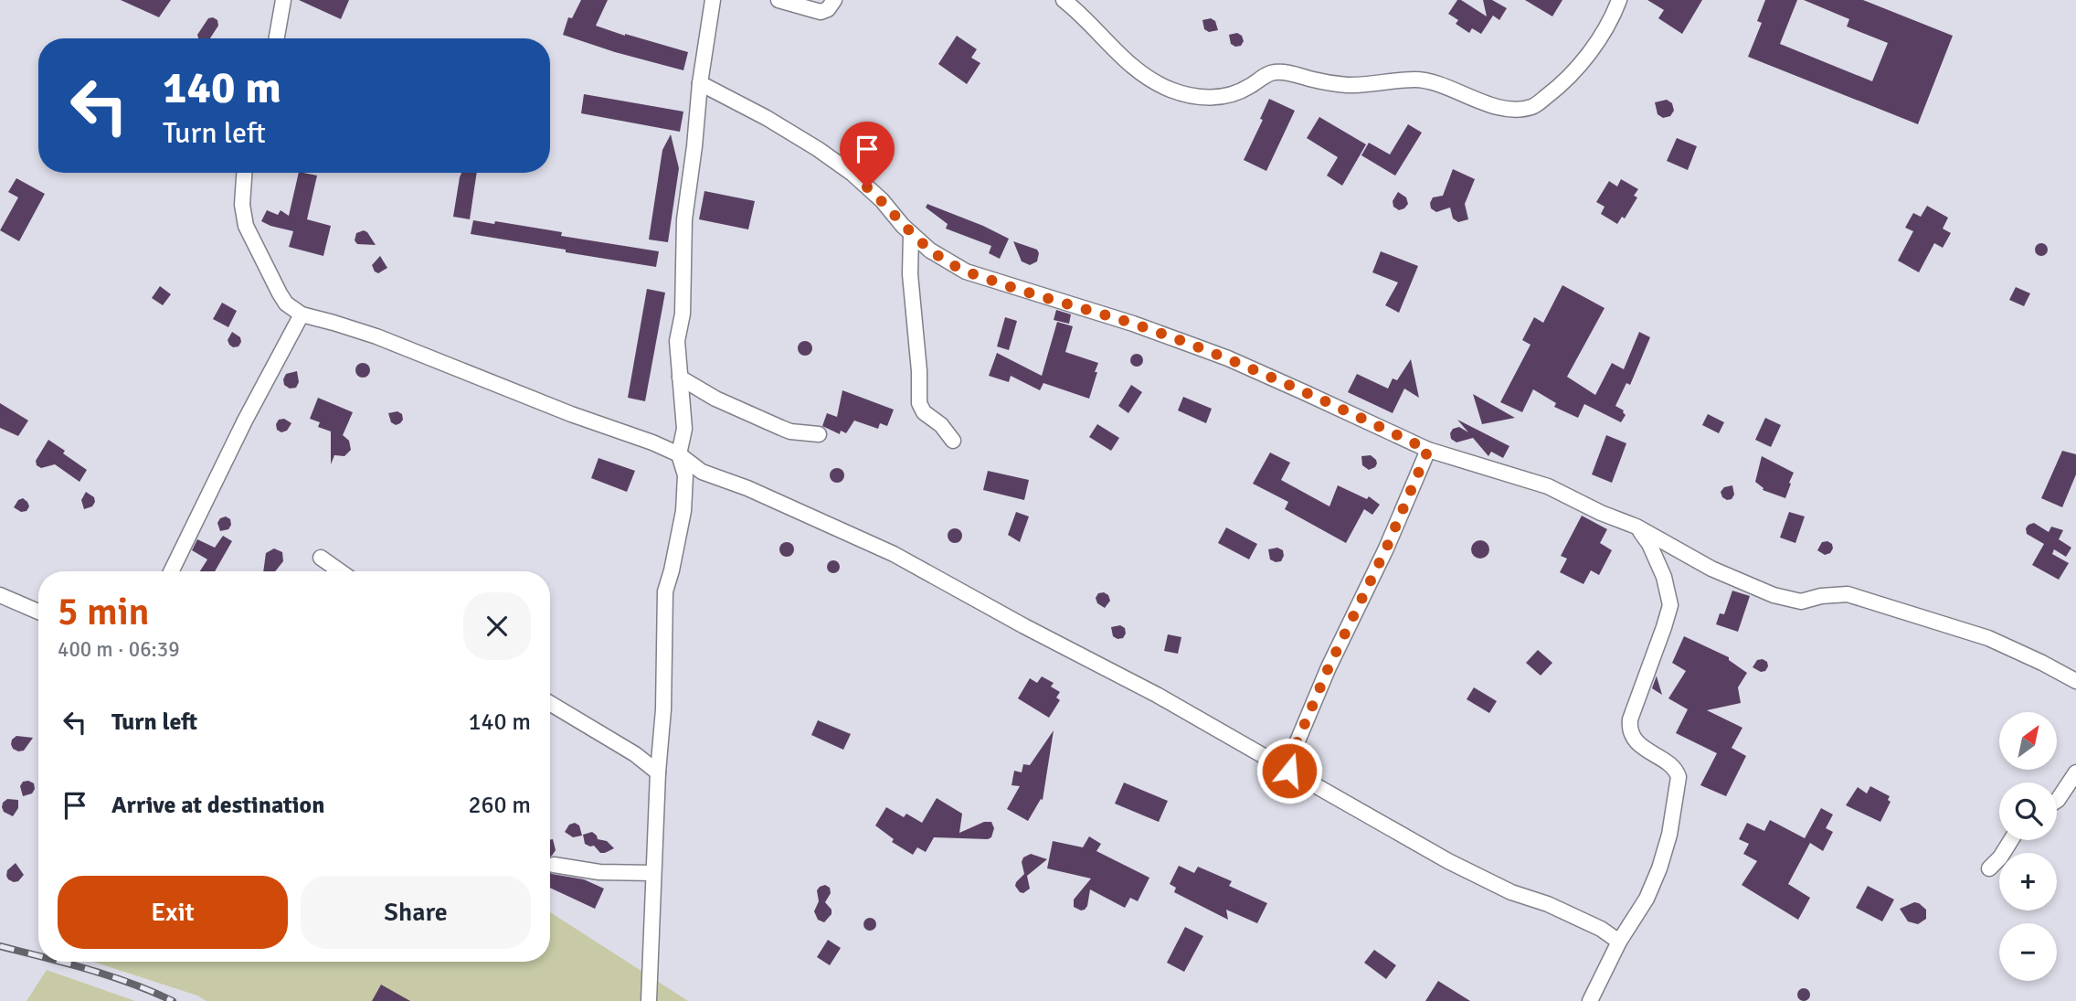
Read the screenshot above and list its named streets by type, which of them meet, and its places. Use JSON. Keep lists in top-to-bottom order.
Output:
{
  "north": "top right",
  "page": {
    "turn": ["140 m", "Turn left"],
    "heading": ["5 min", "400 m · 06:39"],
    "list": [
      {
        "name": "Turn left",
        "value": "140 m"
      },
      {
        "name": "Arrive at destination",
        "value": "260 m"
      }
    ],
    "map_buttons": ["+", "−"],
    "buttons": ["Exit", "Share"]
  }
}
